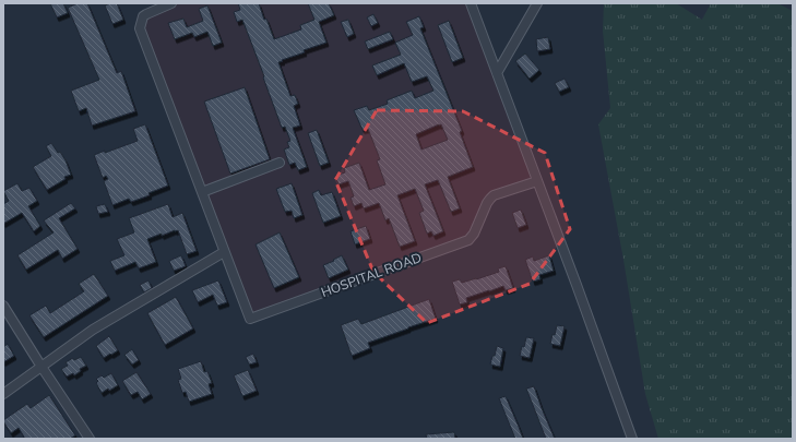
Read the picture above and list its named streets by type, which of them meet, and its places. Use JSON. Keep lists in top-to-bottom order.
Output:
{
  "streets": {
    "street": ["HOSPITAL ROAD"]
  }
}
